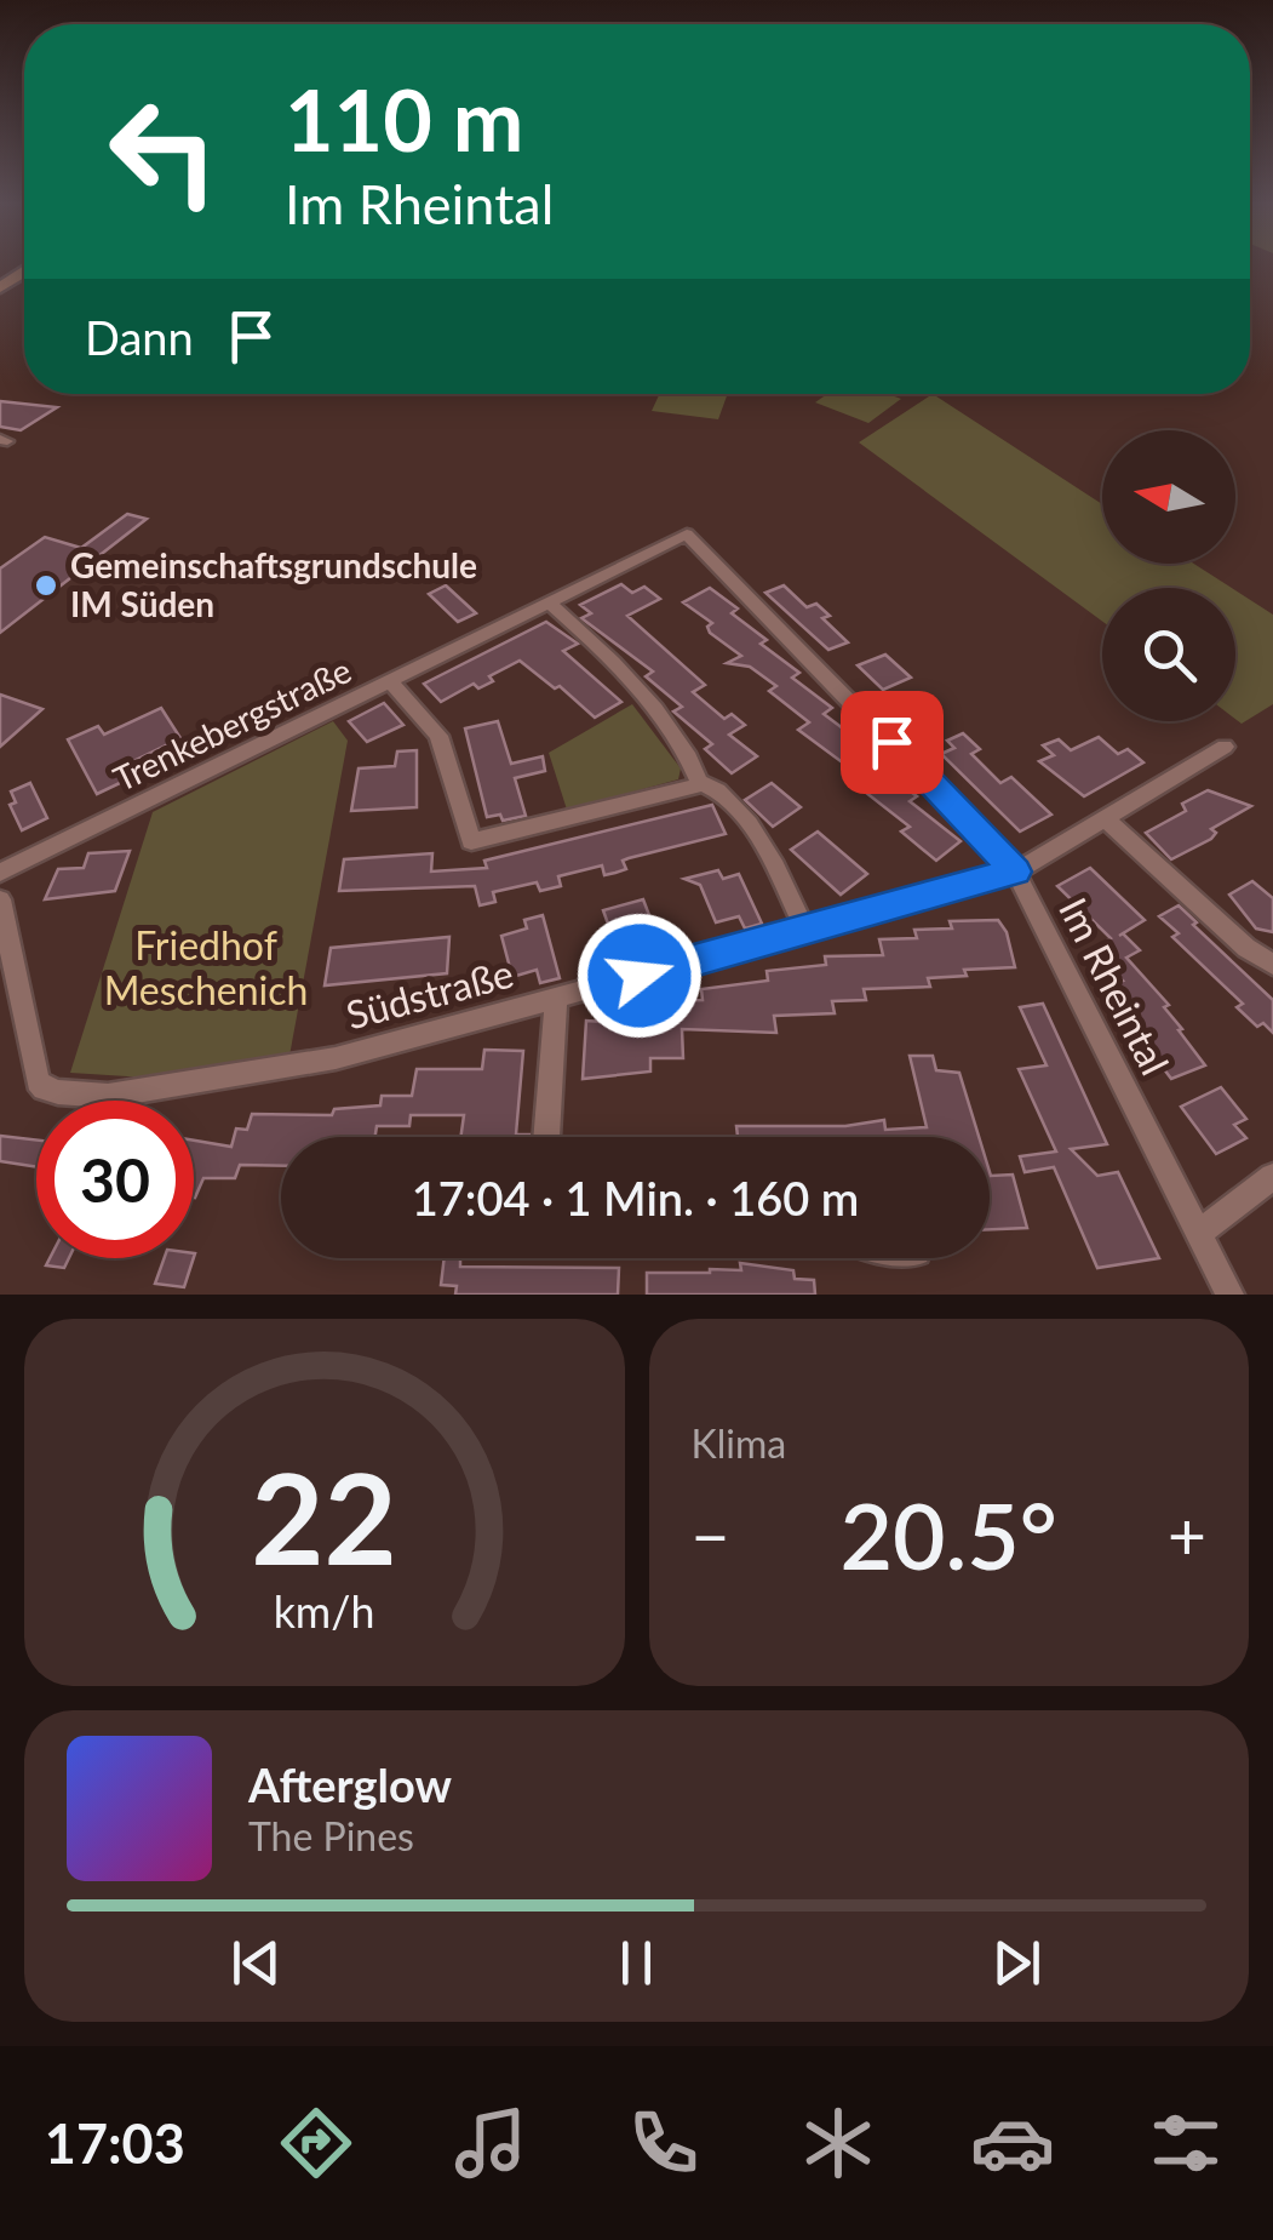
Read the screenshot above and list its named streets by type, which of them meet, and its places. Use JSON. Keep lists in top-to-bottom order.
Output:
{
  "streets": {
    "street": ["Trenkebergstraße", "Im Rheintal", "Südstraße"]
  },
  "crossings": [
    ["Trenkebergstraße", "Im Rheintal"],
    ["Im Rheintal", "Südstraße"]
  ],
  "parks": ["Friedhof Meschenich"],
  "places": ["Gemeinschaftsgrundschule IM Süden"],
  "north": "left",
  "page": {
    "turn": ["110 m", "Im Rheintal"],
    "then": "Dann",
    "limit": "30",
    "trip": "17:04 · 1 Min. · 160 m",
    "tile": "Klima",
    "heat": ["−", "20.5°", "+"],
    "song": ["Afterglow", "The Pines"],
    "tabs": "17:03",
    "gauge": ["22", "km/h"]
  }
}
